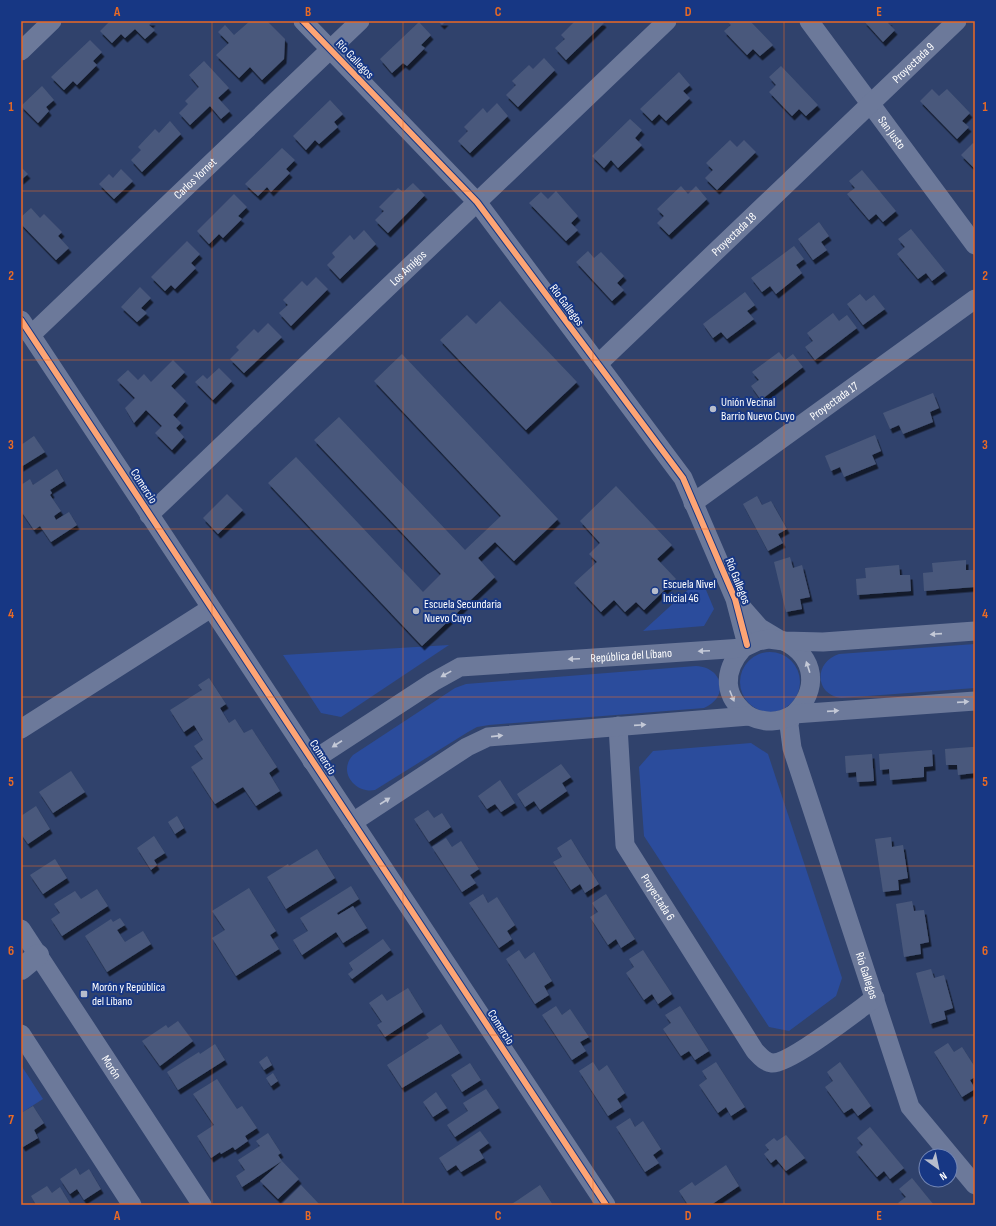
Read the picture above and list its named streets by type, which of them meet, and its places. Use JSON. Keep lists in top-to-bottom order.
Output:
{
  "streets": {
    "street": [
      "Río Gallegos",
      "Proyectada 9",
      "San Justo",
      "Carlos Yornet",
      "Proyectada 18",
      "Los Amigos",
      "Proyectada 17",
      "Comercio",
      "República del Líbano",
      "Proyectada 6",
      "Morón"
    ]
  },
  "crossings": [
    ["Río Gallegos", "Carlos Yornet"],
    ["Río Gallegos", "Proyectada 18"],
    ["Río Gallegos", "Los Amigos"],
    ["Río Gallegos", "Proyectada 17"],
    ["Río Gallegos", "República del Líbano"],
    ["Río Gallegos", "Proyectada 6"],
    ["Proyectada 9", "San Justo"],
    ["Proyectada 9", "Proyectada 18"],
    ["San Justo", "Proyectada 18"],
    ["Carlos Yornet", "Comercio"],
    ["Los Amigos", "Comercio"],
    ["Comercio", "República del Líbano"]
  ],
  "places": {
    "other": ["Unión Vecinal Barrio Nuevo Cuyo", "Escuela Nivel Inicial 46", "Escuela Secundaria Nuevo Cuyo"],
    "transit": ["Morón y República del Líbano"]
  },
  "north": "bottom right",
  "grid": {
    "columns": [
      "A",
      "B",
      "C",
      "D",
      "E"
    ],
    "rows": [
      "1",
      "2",
      "3",
      "4",
      "5",
      "6",
      "7"
    ]
  }
}
